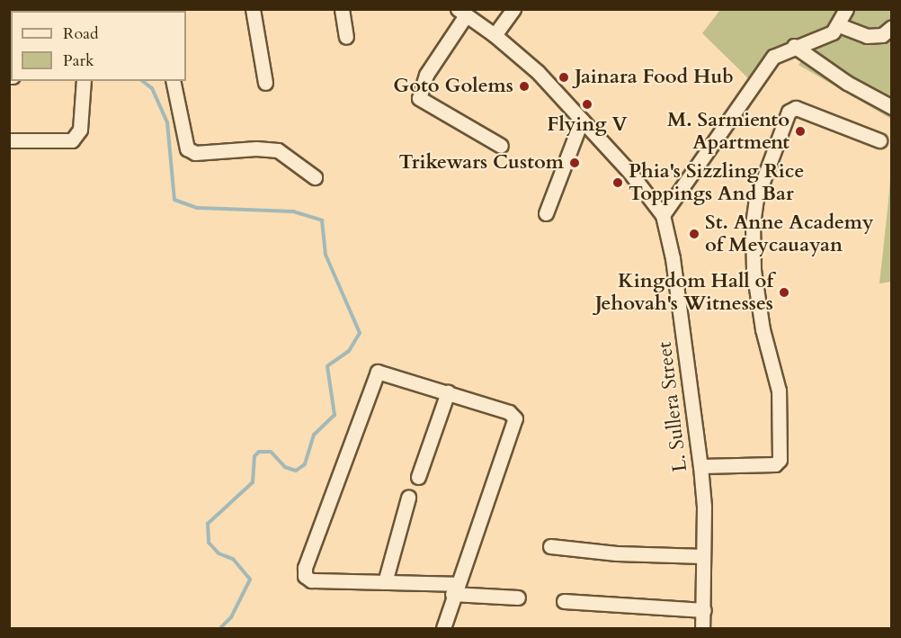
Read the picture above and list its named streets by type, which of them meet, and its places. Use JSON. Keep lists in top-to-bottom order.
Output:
{
  "streets": {
    "street": ["L. Sullera Street"]
  },
  "places": [
    "Jainara Food Hub",
    "Goto Golems",
    "Flying V",
    "M. Sarmiento Apartment",
    "Trikewars Custom",
    "Phia's Sizzling Rice Toppings And Bar",
    "St. Anne Academy of Meycauayan",
    "Kingdom Hall of Jehovah's Witnesses"
  ],
  "legend": ["Road", "Park"]
}
